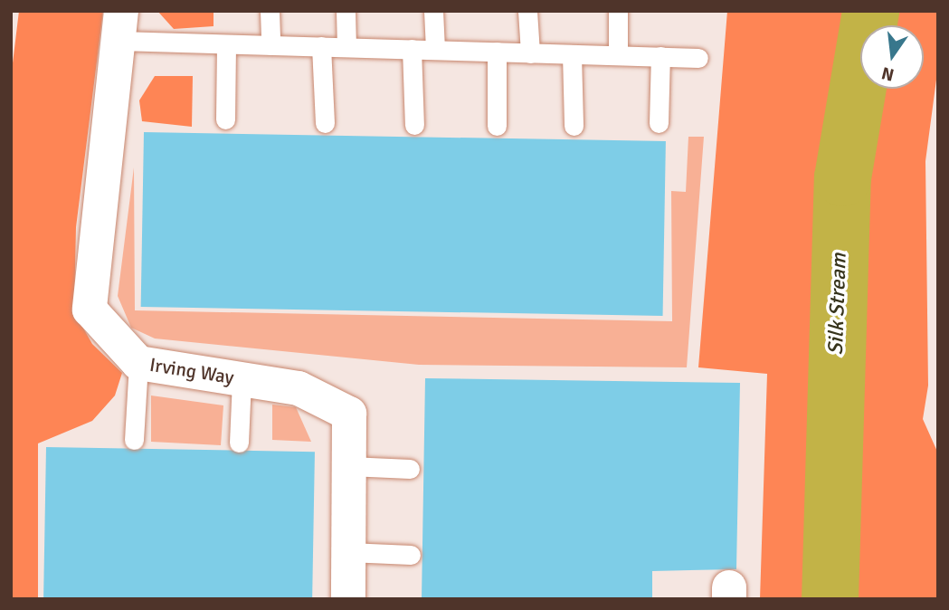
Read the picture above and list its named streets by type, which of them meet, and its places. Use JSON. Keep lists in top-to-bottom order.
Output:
{
  "streets": {
    "street": ["Irving Way"]
  },
  "water": ["Silk Stream"],
  "north": "bottom"
}
